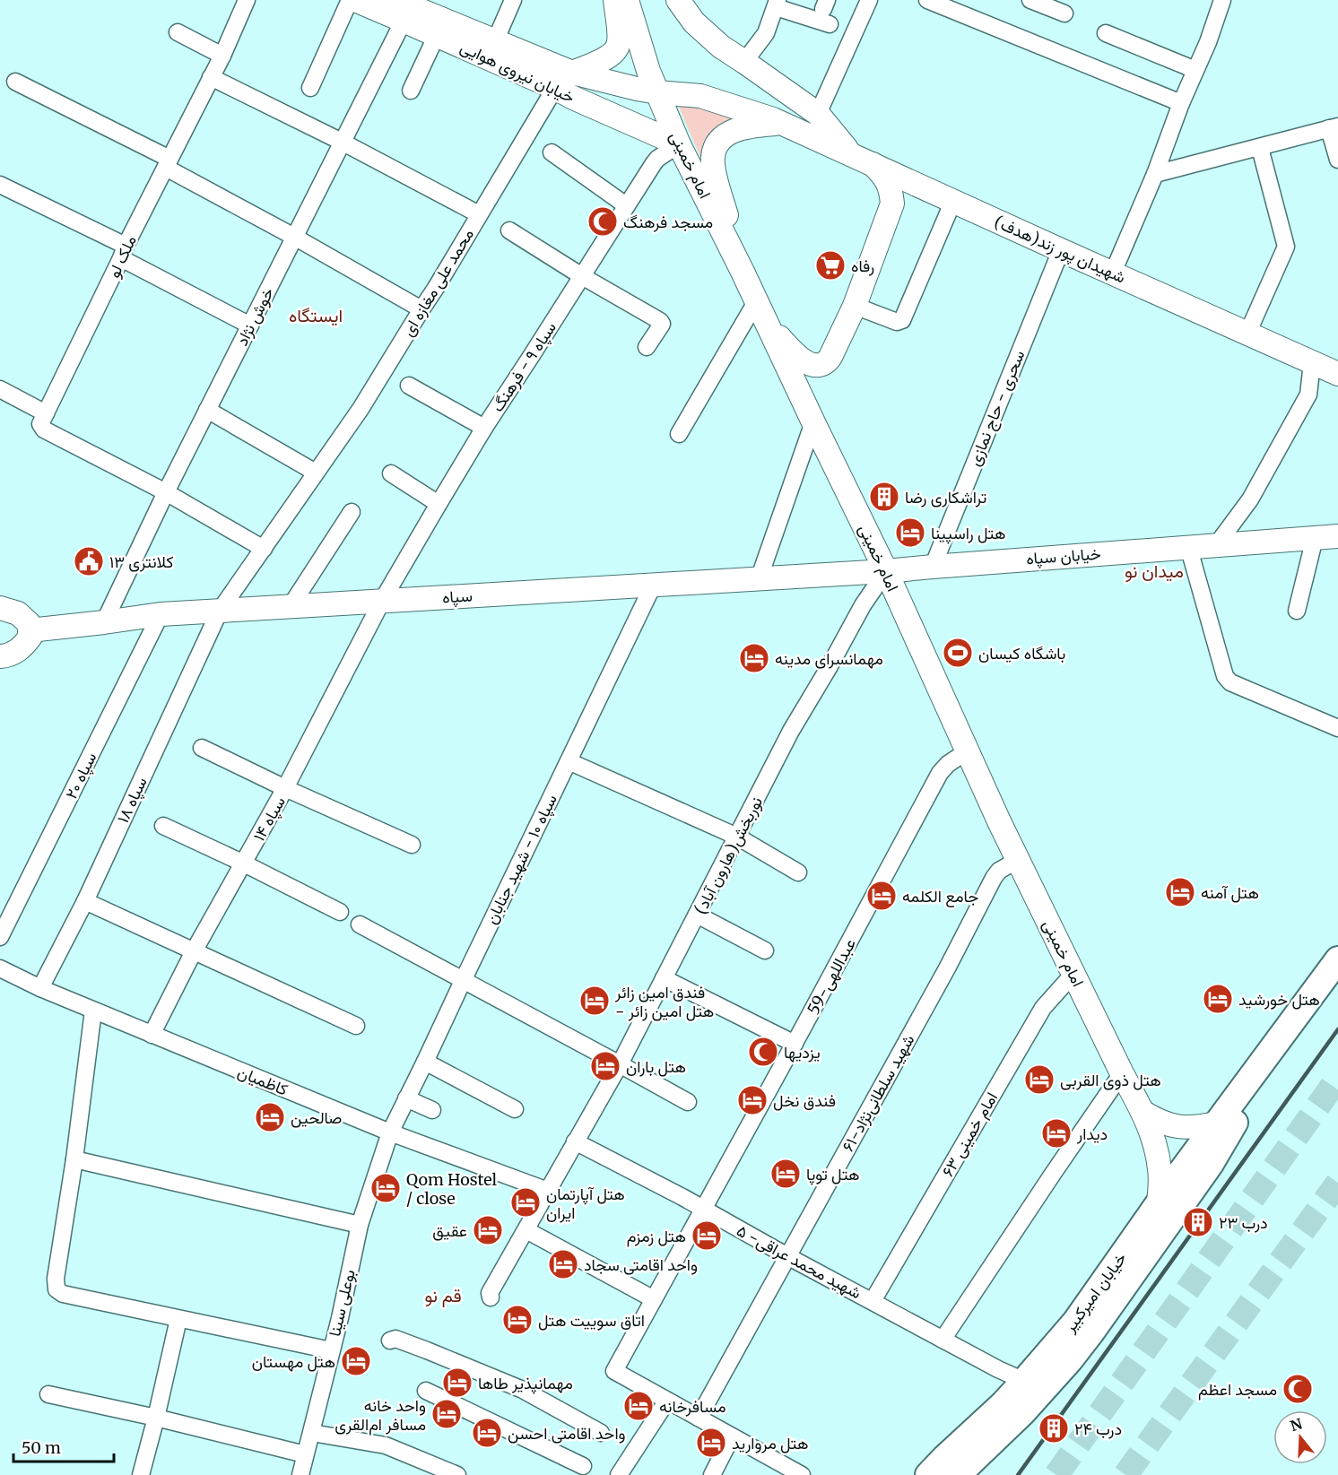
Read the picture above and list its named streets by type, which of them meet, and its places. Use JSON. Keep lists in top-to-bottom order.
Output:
{
  "streets": {
    "main road": [
      "خیابان نیروی هوایی",
      "امام خمینی",
      "شهیدان پور زند(هدف)",
      "خیابان سپاه",
      "سپاه",
      "خیابان امیرکبیر"
    ],
    "street": [
      "ملک لو",
      "محمد علی مغازه ای",
      "خوش نژاد",
      "سپاه ۹ - فرهنگ",
      "سحری - حاج نمازی",
      "سپاه ۲۰",
      "سپاه ۱۸",
      "سپاه ۱۴",
      "نوربخش(هارون آباد)",
      "سپاه ۱۰ - شهید جنابان",
      "عبداللهی-59",
      "کاظمیان",
      "شهید سلطانی‌نژاد-۶۱",
      "امام خمینی ۶۳",
      "شهید محمد عراقی- ۵",
      "بوعلی سینا"
    ]
  },
  "crossings": [
    ["خیابان نیروی هوایی", "امام خمینی"],
    ["خیابان نیروی هوایی", "شهیدان پور زند(هدف)"],
    ["خیابان نیروی هوایی", "محمد علی مغازه ای"],
    ["خیابان نیروی هوایی", "خوش نژاد"],
    ["خیابان نیروی هوایی", "سپاه ۹ - فرهنگ"],
    ["امام خمینی", "سپاه ۹ - فرهنگ"],
    ["امام خمینی", "خیابان سپاه"],
    ["امام خمینی", "سپاه"],
    ["امام خمینی", "نوربخش(هارون آباد)"],
    ["امام خمینی", "عبداللهی-59"],
    ["امام خمینی", "شهید سلطانی‌نژاد-۶۱"],
    ["امام خمینی", "امام خمینی ۶۳"],
    ["امام خمینی", "خیابان امیرکبیر"],
    ["شهیدان پور زند(هدف)", "سحری - حاج نمازی"],
    ["محمد علی مغازه ای", "سپاه ۱۸"],
    ["خوش نژاد", "سپاه"],
    ["سپاه ۹ - فرهنگ", "سپاه"],
    ["سپاه ۹ - فرهنگ", "سپاه ۱۴"],
    ["سحری - حاج نمازی", "خیابان سپاه"],
    ["خیابان سپاه", "سپاه"],
    ["خیابان سپاه", "نوربخش(هارون آباد)"],
    ["سپاه", "سپاه ۲۰"],
    ["سپاه", "سپاه ۱۸"],
    ["سپاه", "سپاه ۱۴"],
    ["سپاه", "نوربخش(هارون آباد)"],
    ["سپاه", "سپاه ۱۰ - شهید جنابان"],
    ["سپاه ۱۸", "کاظمیان"],
    ["سپاه ۱۴", "کاظمیان"],
    ["نوربخش(هارون آباد)", "کاظمیان"],
    ["نوربخش(هارون آباد)", "شهید محمد عراقی- ۵"],
    ["سپاه ۱۰ - شهید جنابان", "کاظمیان"],
    ["سپاه ۱۰ - شهید جنابان", "بوعلی سینا"],
    ["عبداللهی-59", "شهید محمد عراقی- ۵"],
    ["کاظمیان", "بوعلی سینا"],
    ["شهید سلطانی‌نژاد-۶۱", "شهید محمد عراقی- ۵"],
    ["امام خمینی ۶۳", "شهید محمد عراقی- ۵"],
    ["شهید محمد عراقی- ۵", "خیابان امیرکبیر"]
  ],
  "districts": ["ایستگاه", "میدان نو", "قم نو"],
  "places": {
    "mosque": ["مسجد فرهنگ", "یزدیها", "مسجد اعظم"],
    "supermarket": ["رفاه"],
    "building": ["تراشکارى رضا", "درب ۲۳", "درب ۲۴"],
    "hotel": [
      "هتل راسپینا",
      "مهمانسرای مدینه",
      "هتل آمنه",
      "جامع الکلمه",
      "هتل خورشید",
      "فندق امین زائر - هتل امین زائر",
      "هتل باران",
      "هتل ذوی القربی",
      "فندق نخل",
      "صالحین",
      "ديدار",
      "هتل توپا",
      "Qom Hostel / close",
      "هتل آپارتمان ایران",
      "عقیق",
      "هتل زمزم",
      "واحد اقامتی سجاد",
      "اتاق سوییت هتل",
      "هتل مهستان",
      "مهمانپذیر طاها",
      "مسافرخانه",
      "واحد خانه مسافر ام‌القری",
      "واحد اقامتی احسن",
      "هتل مروارید"
    ],
    "public building": ["کلانتری ۱۳"],
    "sports": ["باشگاه کیسان"]
  },
  "scale_bar": "50 m",
  "north": "top"
}
